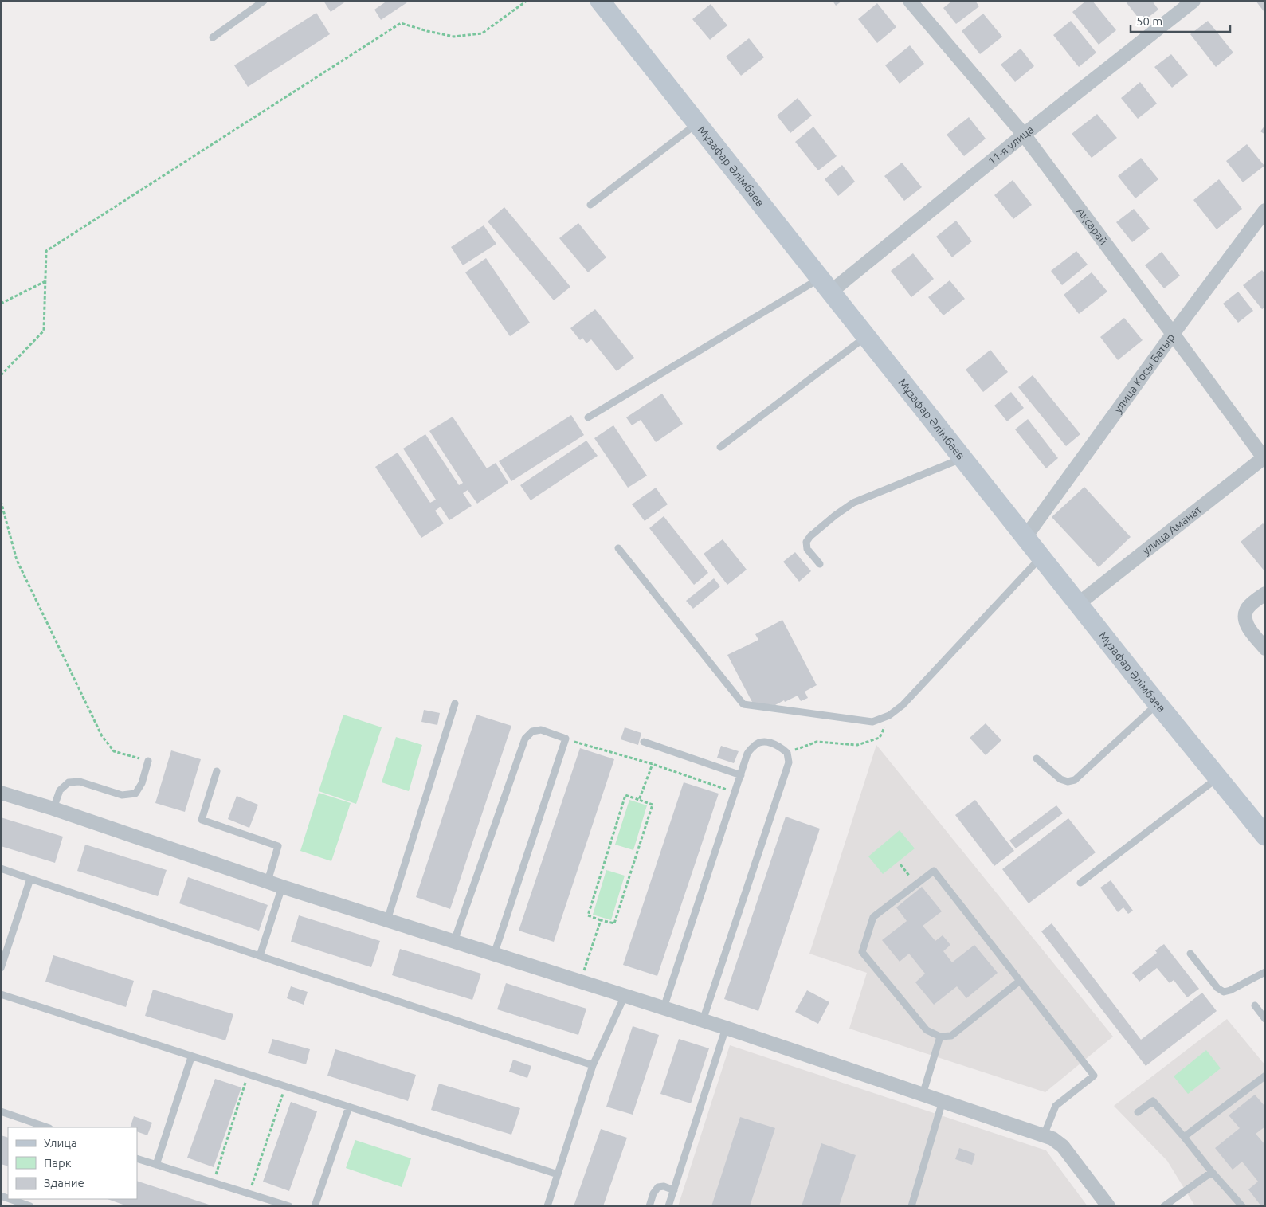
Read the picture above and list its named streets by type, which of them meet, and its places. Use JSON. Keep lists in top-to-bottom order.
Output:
{
  "streets": {
    "street": [
      "11-я улица",
      "Мұзафар Әлімбаев",
      "Ақсарай",
      "улица Косы Батыр",
      "улица Аманат"
    ]
  },
  "crossings": [
    ["11-я улица", "Мұзафар Әлімбаев"],
    ["11-я улица", "Ақсарай"],
    ["Мұзафар Әлімбаев", "улица Косы Батыр"],
    ["Мұзафар Әлімбаев", "улица Аманат"],
    ["Ақсарай", "улица Косы Батыр"],
    ["Ақсарай", "улица Аманат"]
  ],
  "legend": ["Улица", "Парк", "Здание"],
  "scale_bar": "50 m"
}
